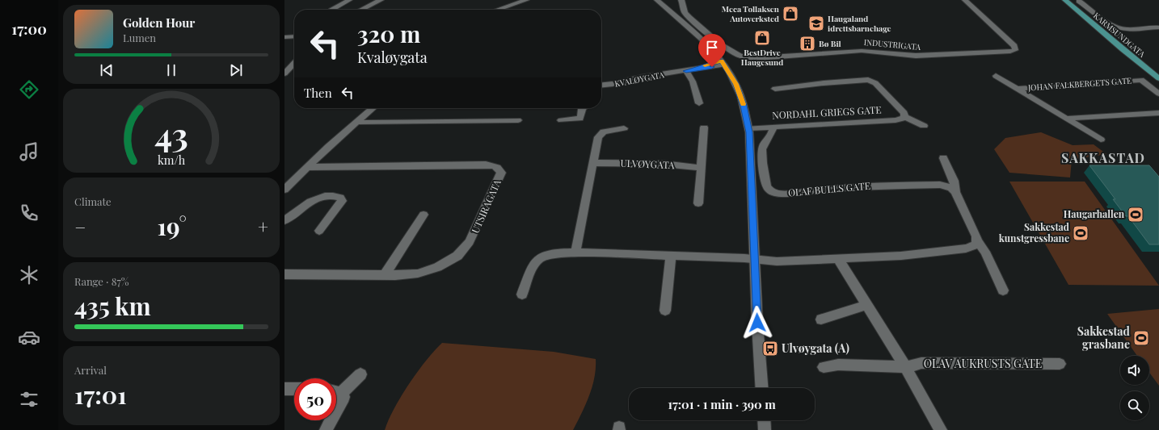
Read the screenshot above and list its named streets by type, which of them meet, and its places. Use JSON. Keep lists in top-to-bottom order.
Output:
{
  "streets": {
    "highway": ["KARMSUNDGATA"],
    "street": [
      "INDUSTRIGATA",
      "KVALØYGATA",
      "JOHAN FALKBERGETS GATE",
      "NORDAHL GRIEGS GATE",
      "ULVØYGATA",
      "OLAF BULLS GATE",
      "UTSIRAGATA",
      "OLAV AUKRUSTS GATE"
    ]
  },
  "crossings": [
    ["NORDAHL GRIEGS GATE", "OLAF BULLS GATE"]
  ],
  "districts": ["SAKKASTAD"],
  "places": {
    "shop": ["Meca Tollaksen Autoverksted", "BestDrive Haugesund"],
    "school or university": ["Haugaland idrettsbarnehage"],
    "building": ["Bø Bil"],
    "sports": ["Haugarhallen", "Sakkestad kunstgressbane", "Sakkestad grasbane"],
    "bus stop": ["Ulvøygata (A)"]
  },
  "page": {
    "tabs": "17:00",
    "song": ["Golden Hour", "Lumen"],
    "turn": ["320 m", "Kvaløygata"],
    "then": "Then",
    "tile": [
      "Climate",
      ["Range · 87%", "435 km"],
      ["Arrival", "17:01"]
    ],
    "heat": ["−", "19°", "+"],
    "limit": "50",
    "trip": "17:01 · 1 min · 390 m",
    "gauge": ["43", "km/h"]
  }
}
